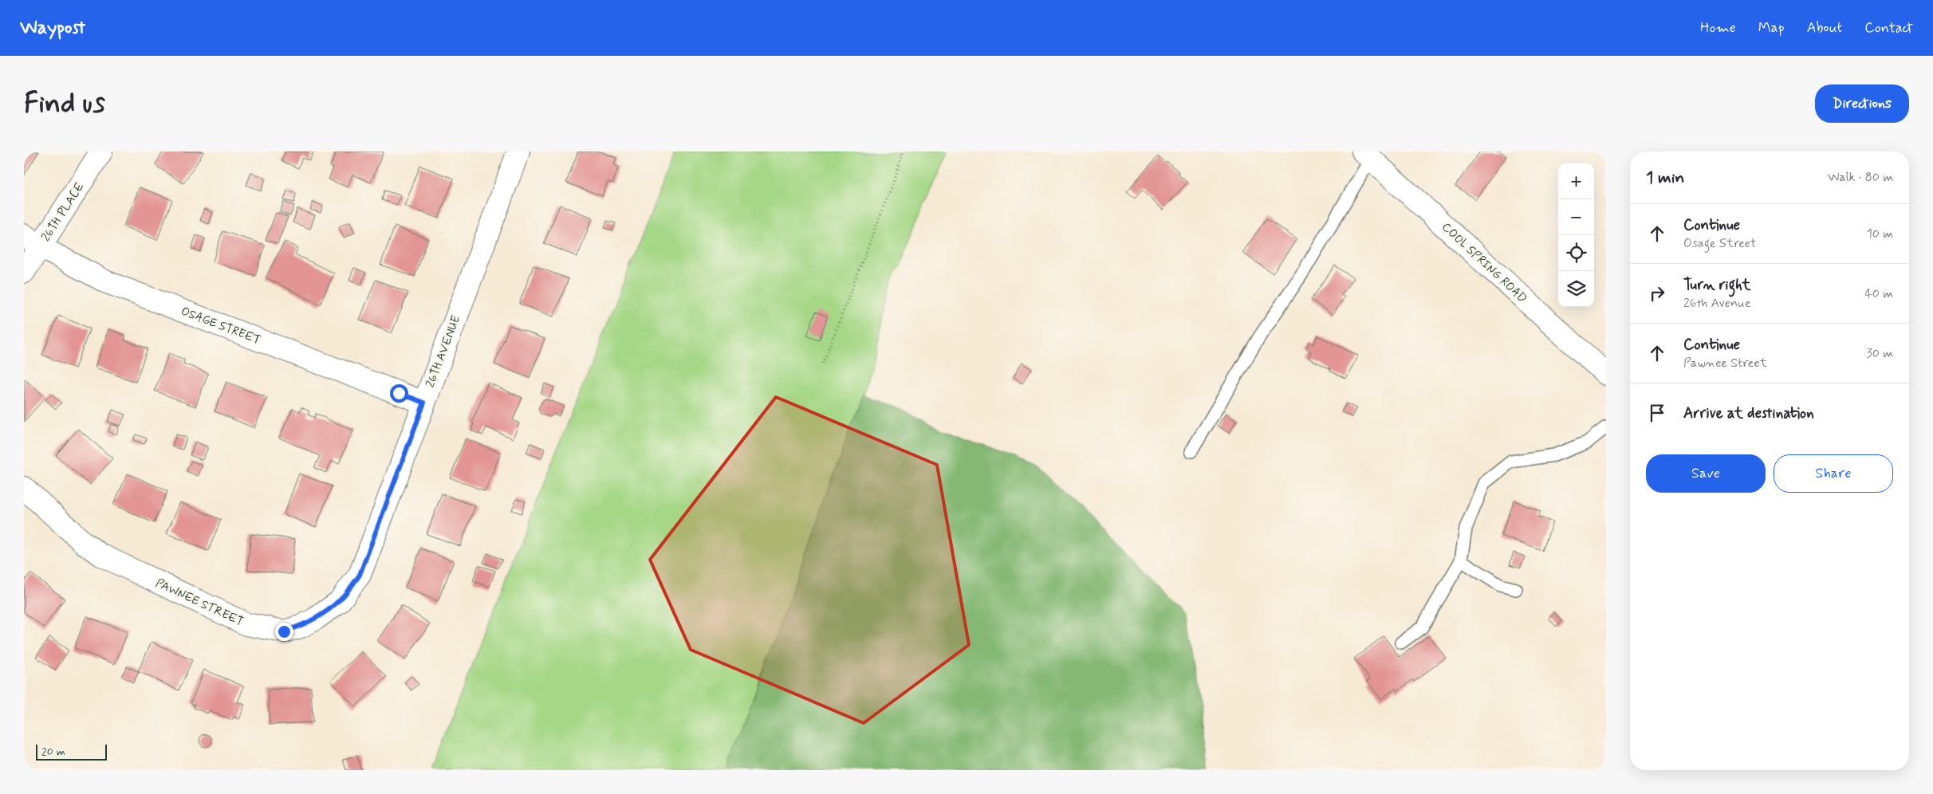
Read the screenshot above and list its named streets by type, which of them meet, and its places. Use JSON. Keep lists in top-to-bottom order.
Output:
{
  "streets": {
    "street": [
      "26TH PLACE",
      "COOL SPRING ROAD",
      "OSAGE STREET",
      "26TH AVENUE",
      "PAWNEE STREET"
    ]
  },
  "crossings": [
    ["26TH PLACE", "OSAGE STREET"],
    ["OSAGE STREET", "26TH AVENUE"],
    ["26TH AVENUE", "PAWNEE STREET"]
  ],
  "scale_bar": "20 m",
  "page": {
    "header": "Waypost",
    "nav": [
      "Home",
      "Map",
      "About",
      "Contact"
    ],
    "buttons": [
      "Directions",
      ["Save", "Share"]
    ],
    "title": "Find us",
    "heading": ["1 min", "Walk · 80 m"],
    "map_buttons": ["+", "−"],
    "list": [
      ["Continue", "Osage Street", "10 m"],
      ["Turn right", "26th Avenue", "40 m"],
      ["Continue", "Pawnee Street", "30 m"],
      "Arrive at destination"
    ],
    "scale": "20 m"
  }
}
